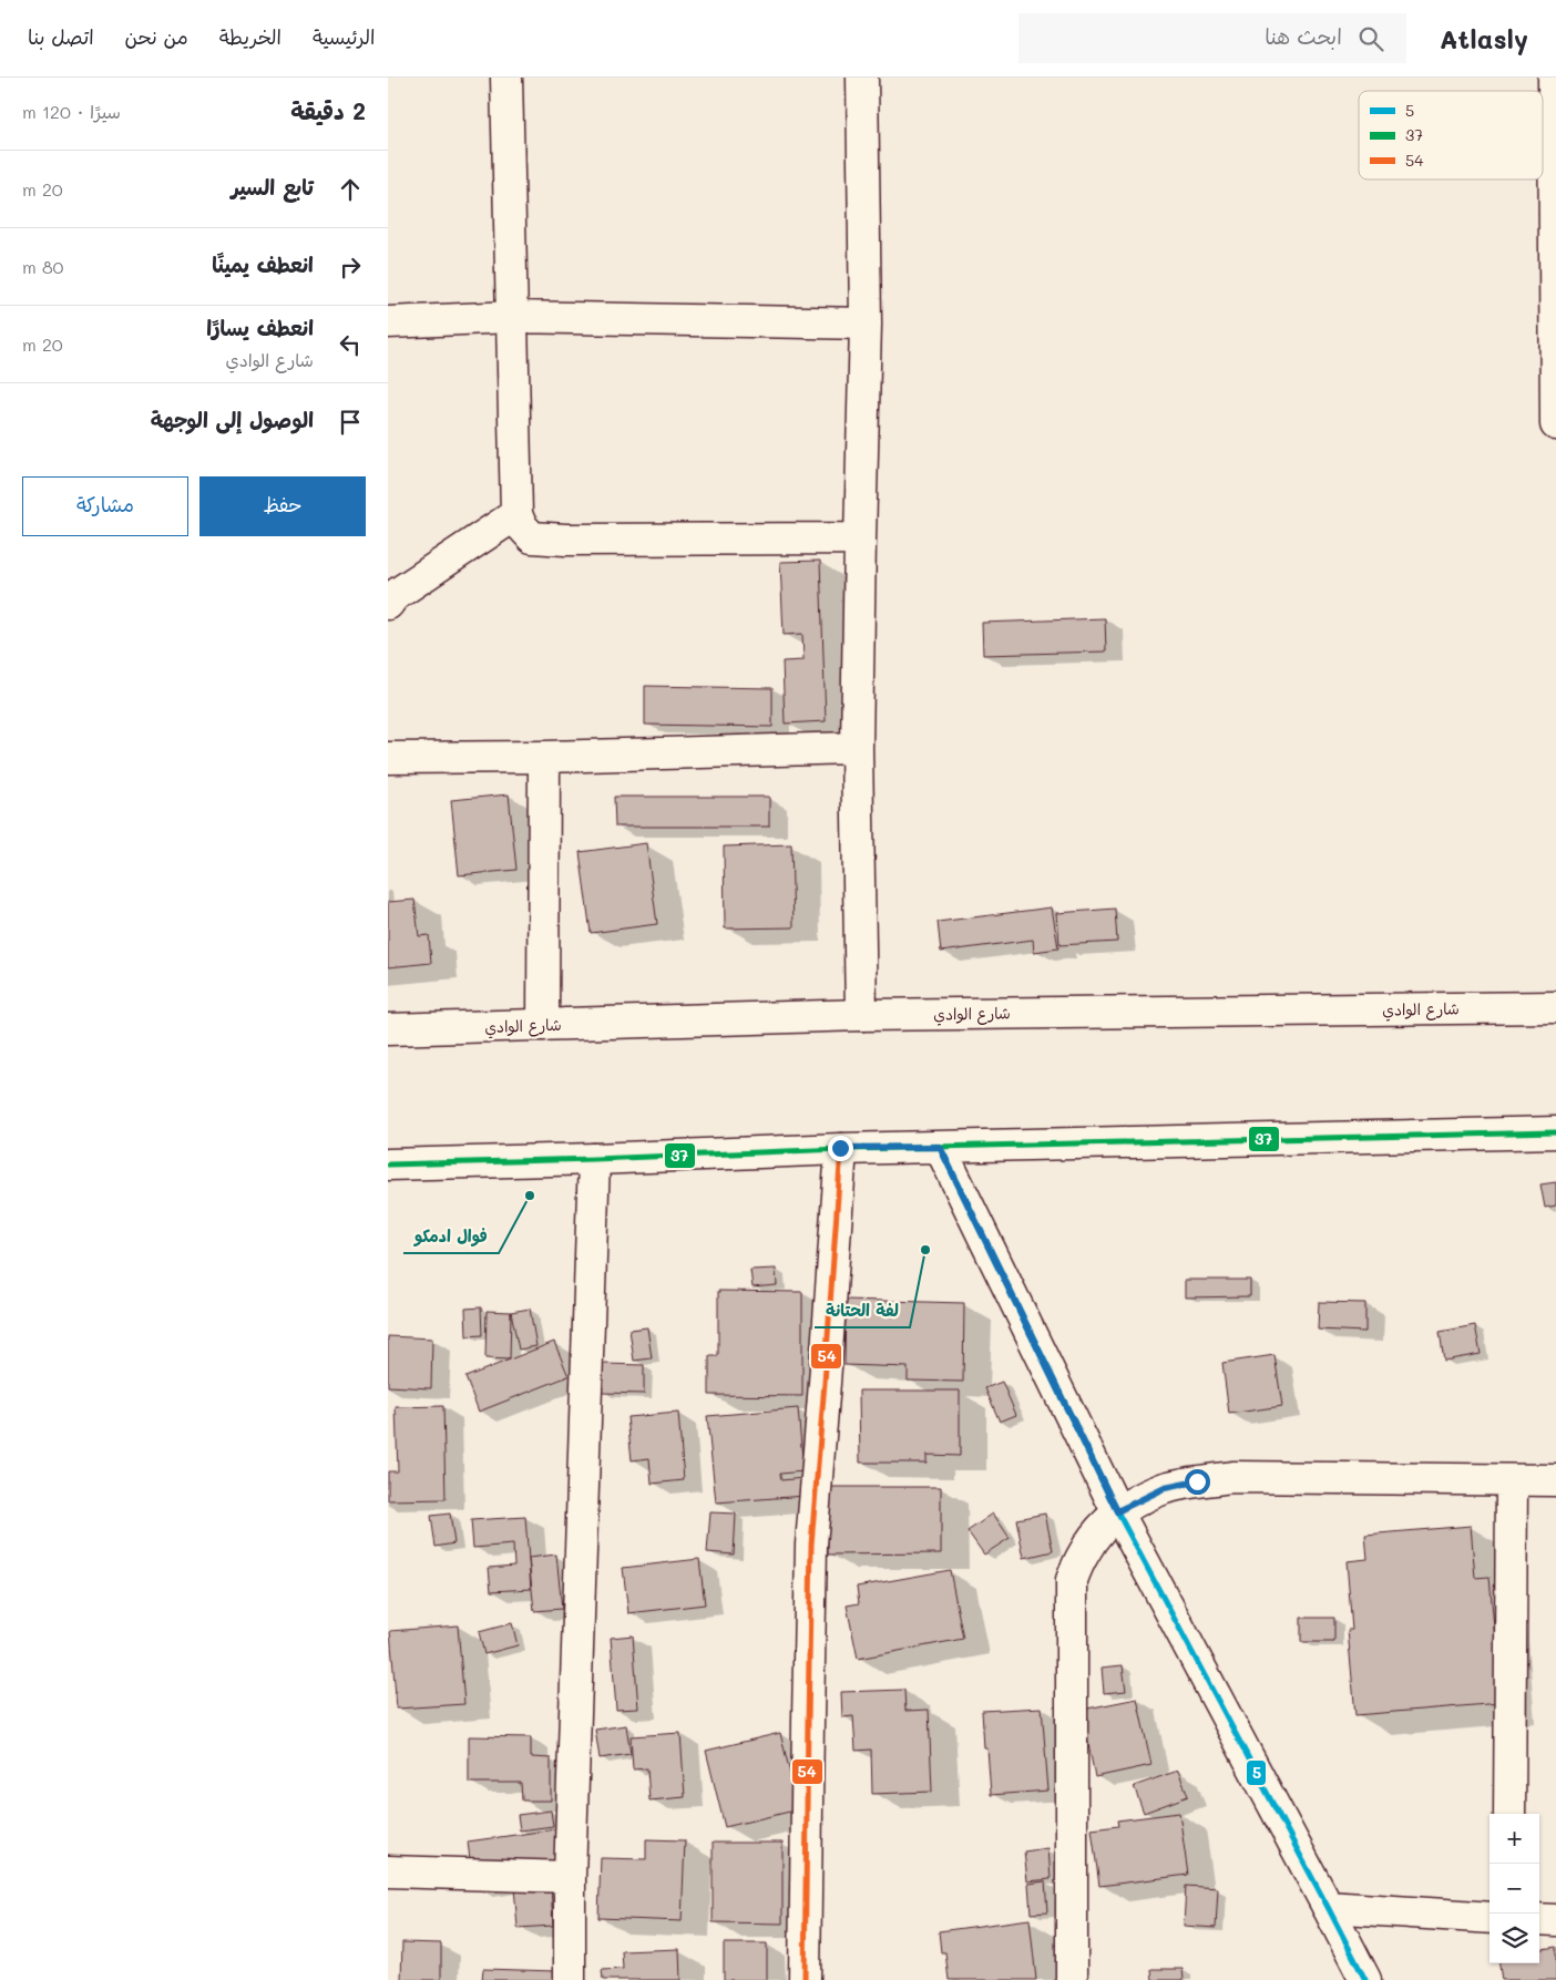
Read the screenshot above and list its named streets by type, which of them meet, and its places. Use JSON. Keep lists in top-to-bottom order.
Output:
{
  "streets": {
    "street": ["شارع الوادي"]
  },
  "places": ["فوال ادمكو", "لفة الحتانة"],
  "lines": ["transit line 37", "transit line 5", "transit line 54"],
  "legend": ["5", "37", "54"],
  "page": {
    "header": "Atlasly",
    "search": "ابحث هنا",
    "nav": [
      "الرئيسية",
      "الخريطة",
      "من نحن",
      "اتصل بنا"
    ],
    "heading": ["2 دقيقة", "سيرًا · 120 m"],
    "list": [
      ["تابع السير", "20 m"],
      ["انعطف يمينًا", "80 m"],
      ["انعطف يسارًا", "شارع الوادي", "20 m"],
      "الوصول إلى الوجهة"
    ],
    "buttons": ["حفظ", "مشاركة"],
    "map_buttons": ["+", "−"]
  }
}
